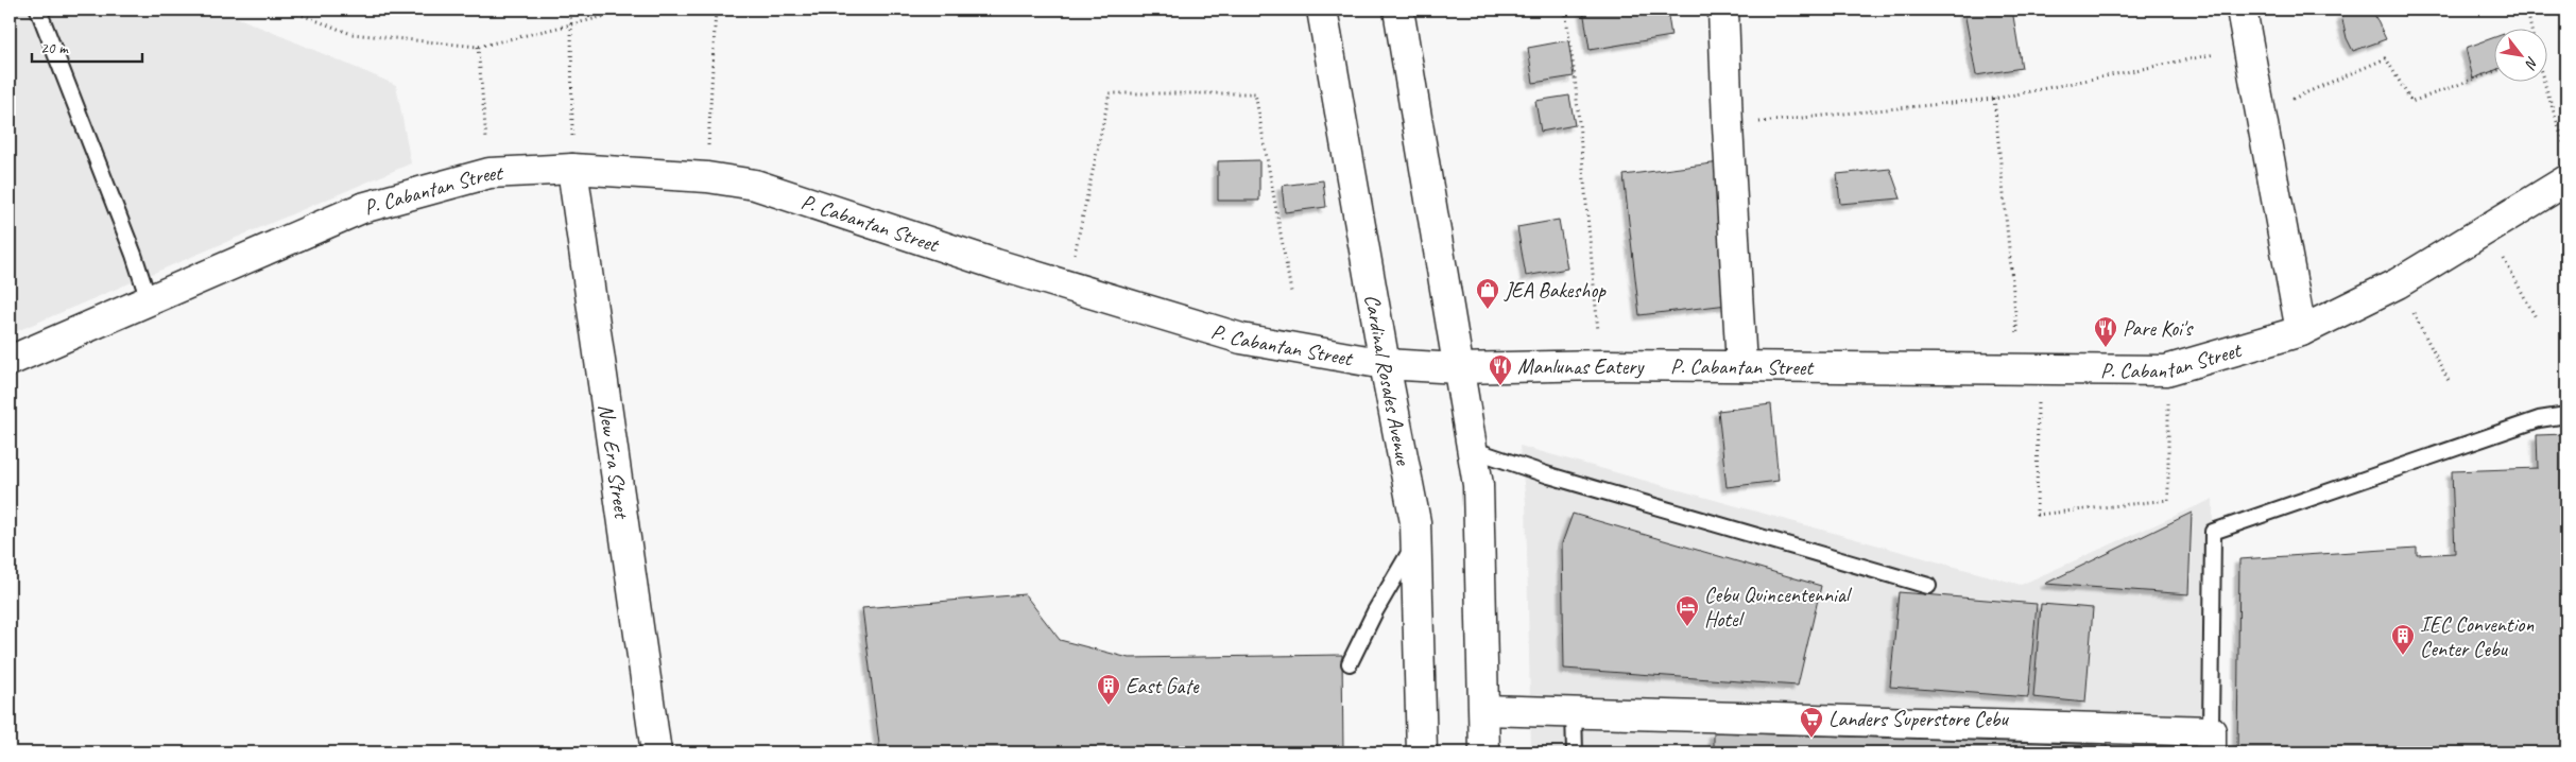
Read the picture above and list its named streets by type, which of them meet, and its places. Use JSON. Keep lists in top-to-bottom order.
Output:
{
  "streets": {
    "street": ["P. Cabantan Street", "Cardinal Rosales Avenue", "New Era Street"]
  },
  "crossings": [
    ["P. Cabantan Street", "Cardinal Rosales Avenue"],
    ["P. Cabantan Street", "New Era Street"]
  ],
  "places": {
    "shop": ["JEA Bakeshop"],
    "restaurant": ["Pare Koi's", "Manlunas Eatery"],
    "hotel": ["Cebu Quincentennial Hotel"],
    "building": ["IEC Convention Center Cebu", "East Gate"],
    "supermarket": ["Landers Superstore Cebu"]
  },
  "scale_bar": "20 m",
  "north": "bottom right"
}
